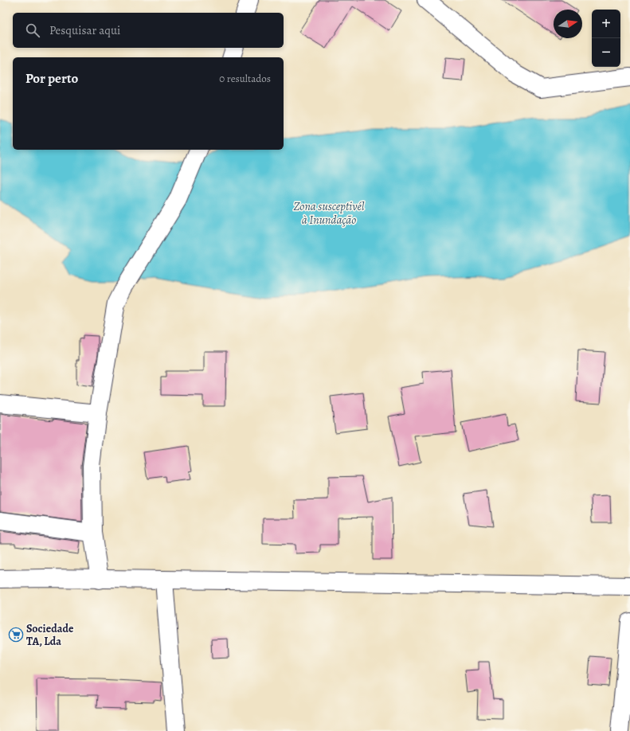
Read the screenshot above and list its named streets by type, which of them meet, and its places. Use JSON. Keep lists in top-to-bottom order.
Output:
{
  "water": ["Zona susceptivél à Inundação"],
  "places": {
    "supermarket": ["Sociedade TA, Lda"]
  },
  "north": "right",
  "page": {
    "map_buttons": ["+", "−"],
    "search": "Pesquisar aqui",
    "heading": ["Por perto", "0 resultados"]
  }
}
